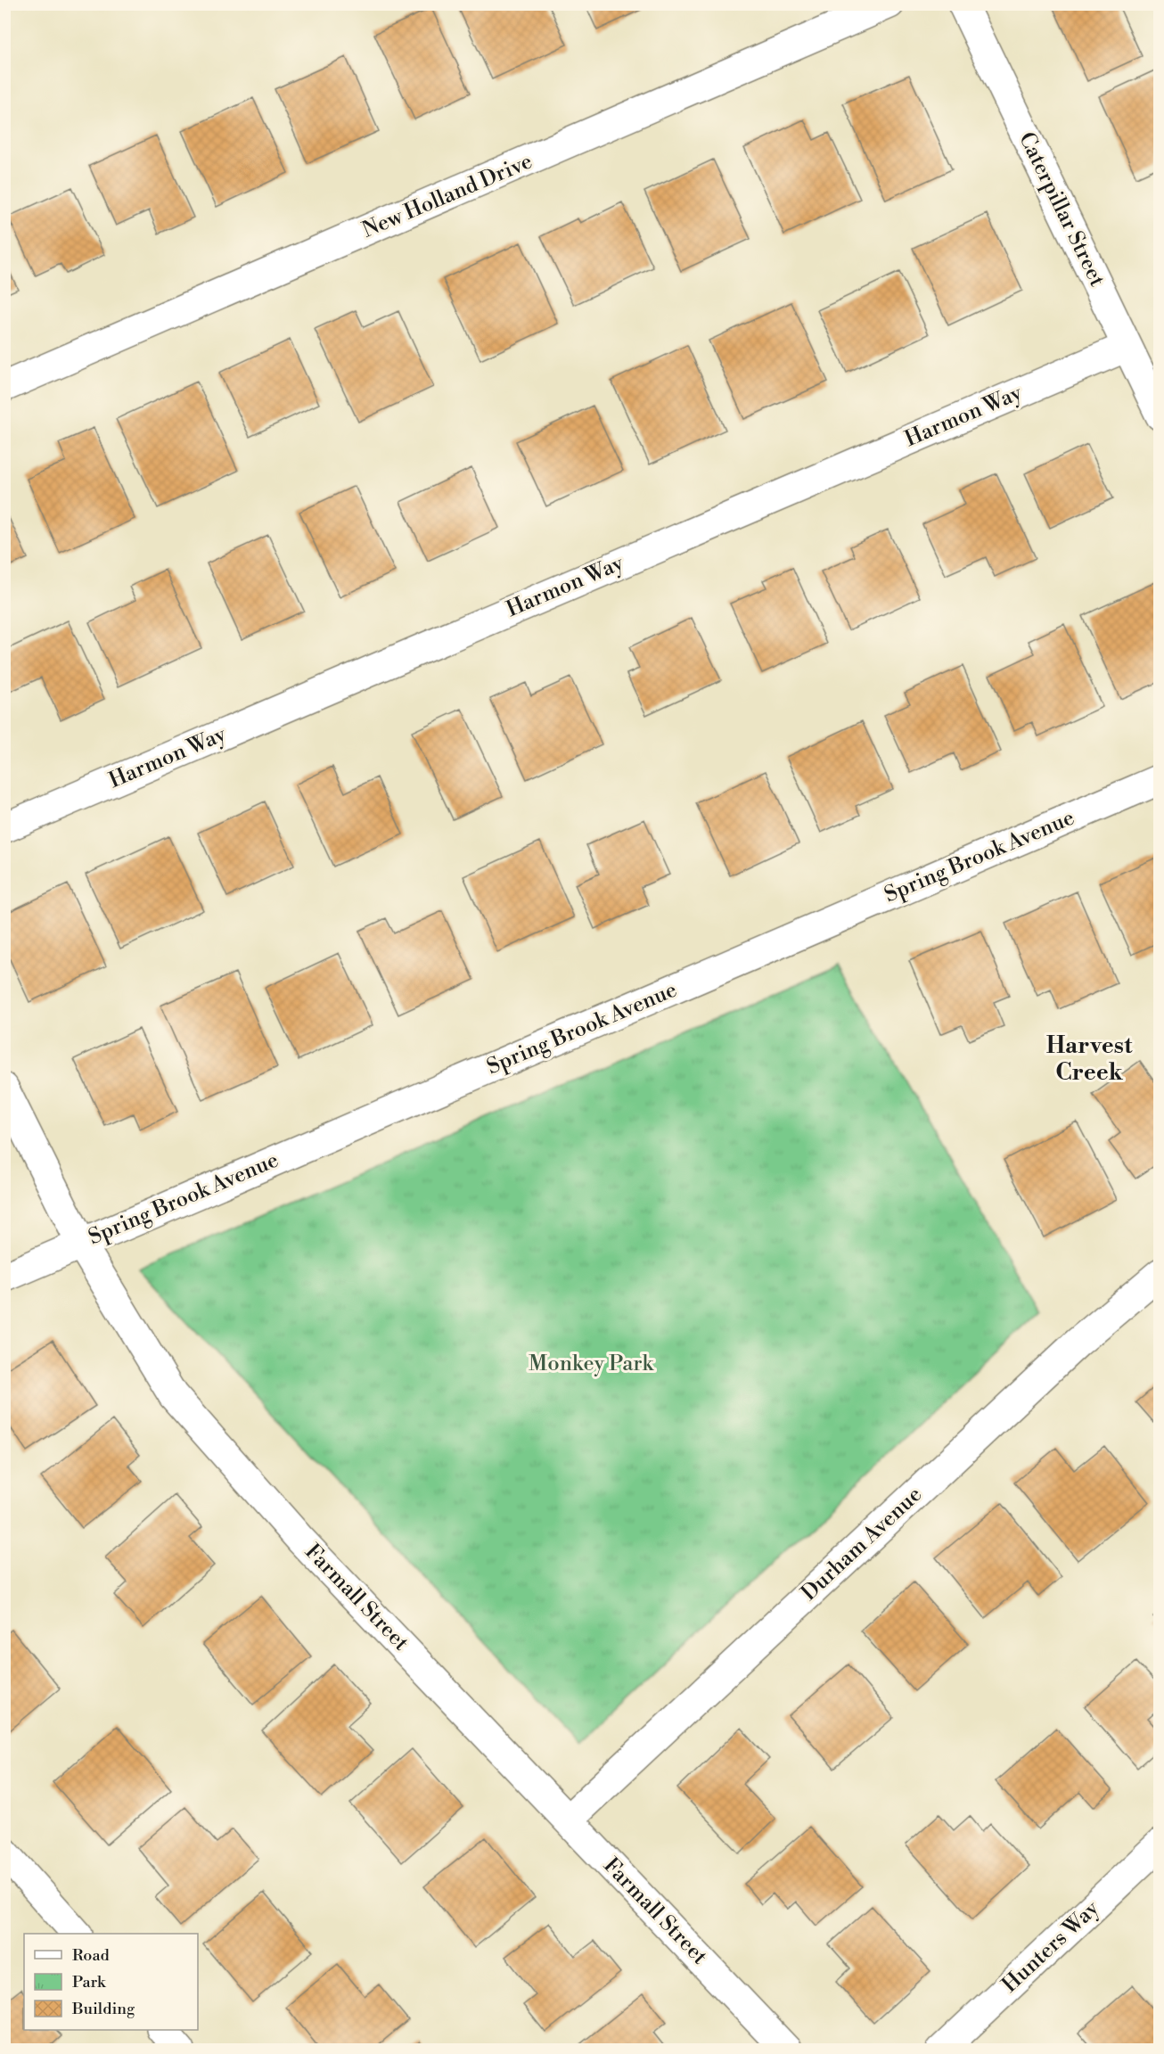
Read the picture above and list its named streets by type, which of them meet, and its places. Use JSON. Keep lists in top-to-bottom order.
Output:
{
  "streets": {
    "street": [
      "New Holland Drive",
      "Caterpillar Street",
      "Harmon Way",
      "Spring Brook Avenue",
      "Durham Avenue",
      "Farmall Street",
      "Hunters Way"
    ]
  },
  "crossings": [
    ["Caterpillar Street", "Harmon Way"],
    ["Spring Brook Avenue", "Farmall Street"],
    ["Durham Avenue", "Farmall Street"]
  ],
  "districts": ["Harvest Creek"],
  "parks": ["Monkey Park"],
  "legend": ["Road", "Park", "Building"]
}
